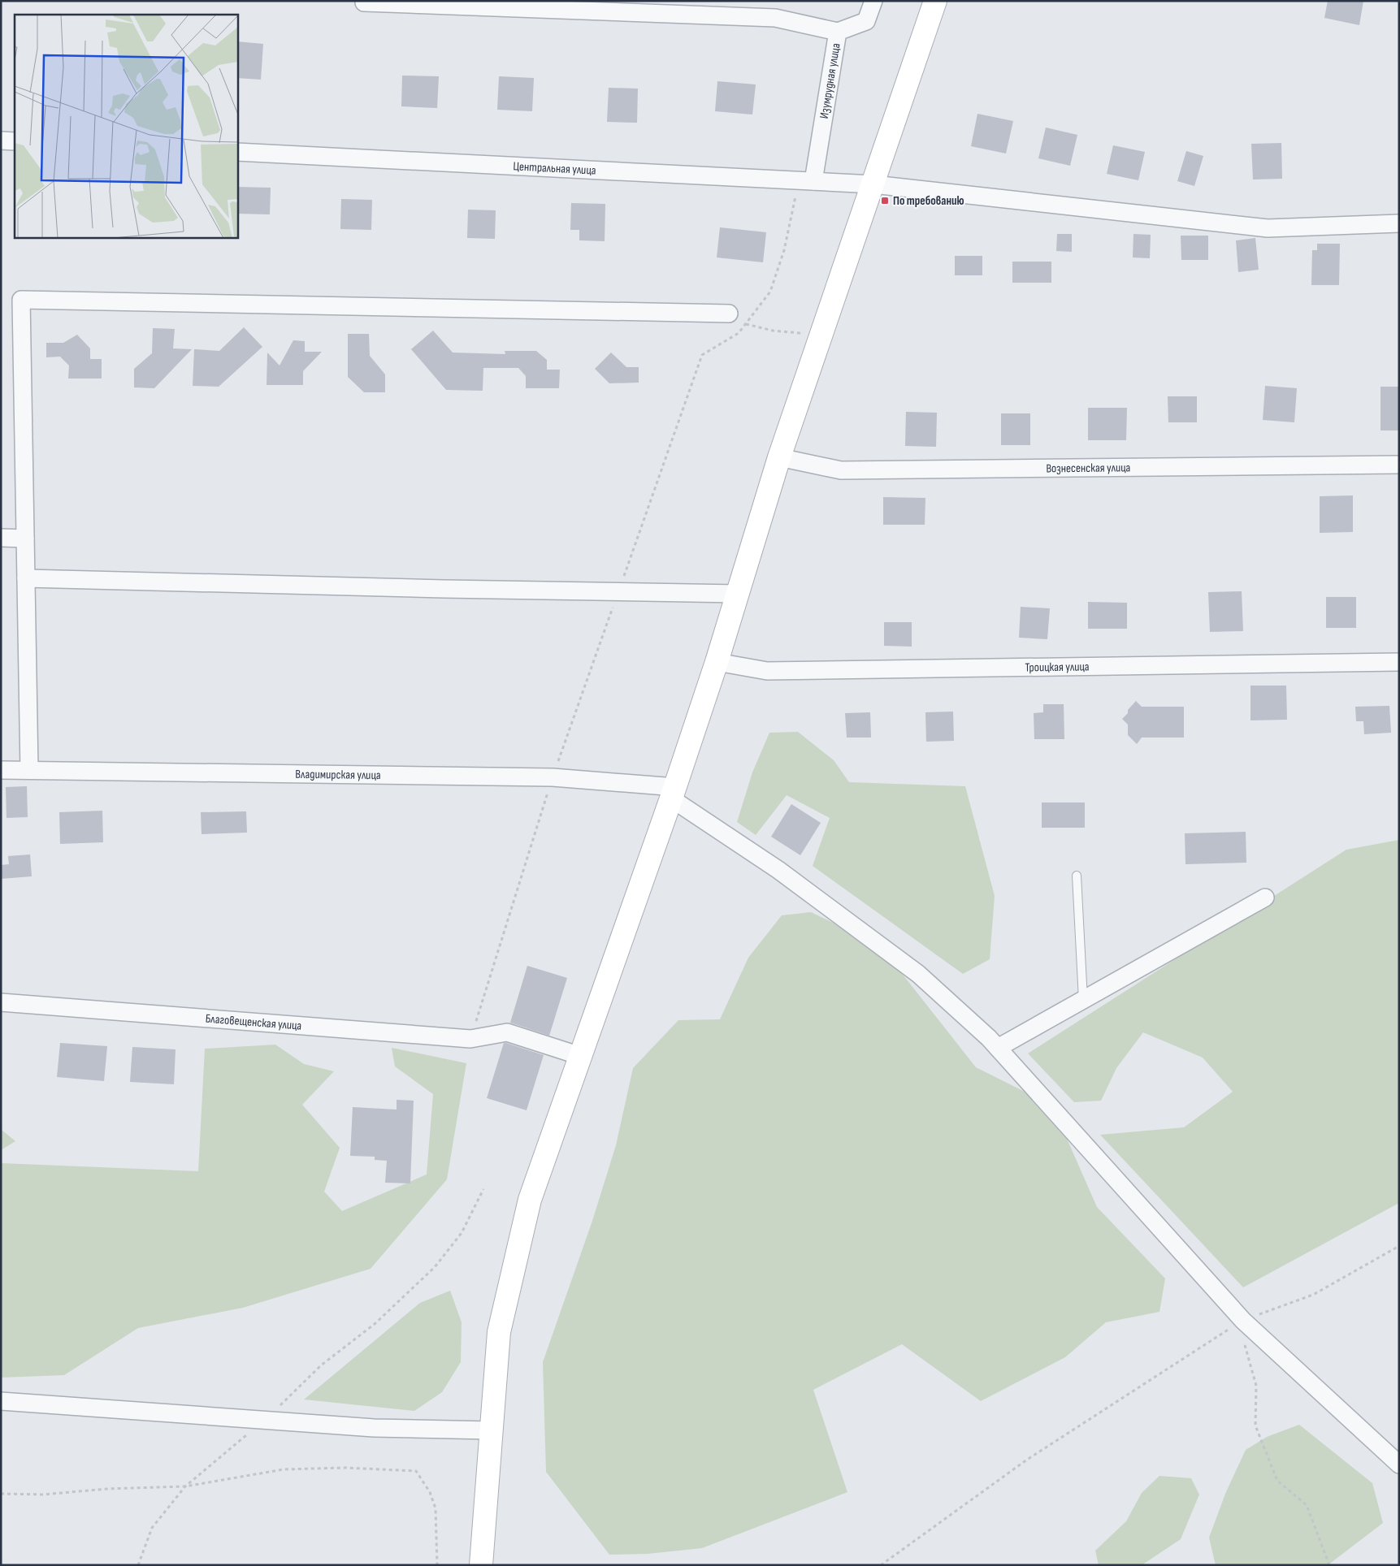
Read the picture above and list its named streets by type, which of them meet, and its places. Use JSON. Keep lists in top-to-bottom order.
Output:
{
  "streets": {
    "street": [
      "Изумрудная улица",
      "Центральная улица",
      "Вознесенская улица",
      "Троицкая улица",
      "Владимирская улица",
      "Благовещенская улица"
    ]
  },
  "crossings": [
    ["Изумрудная улица", "Центральная улица"]
  ],
  "places": {
    "transit": ["По требованию"]
  }
}
